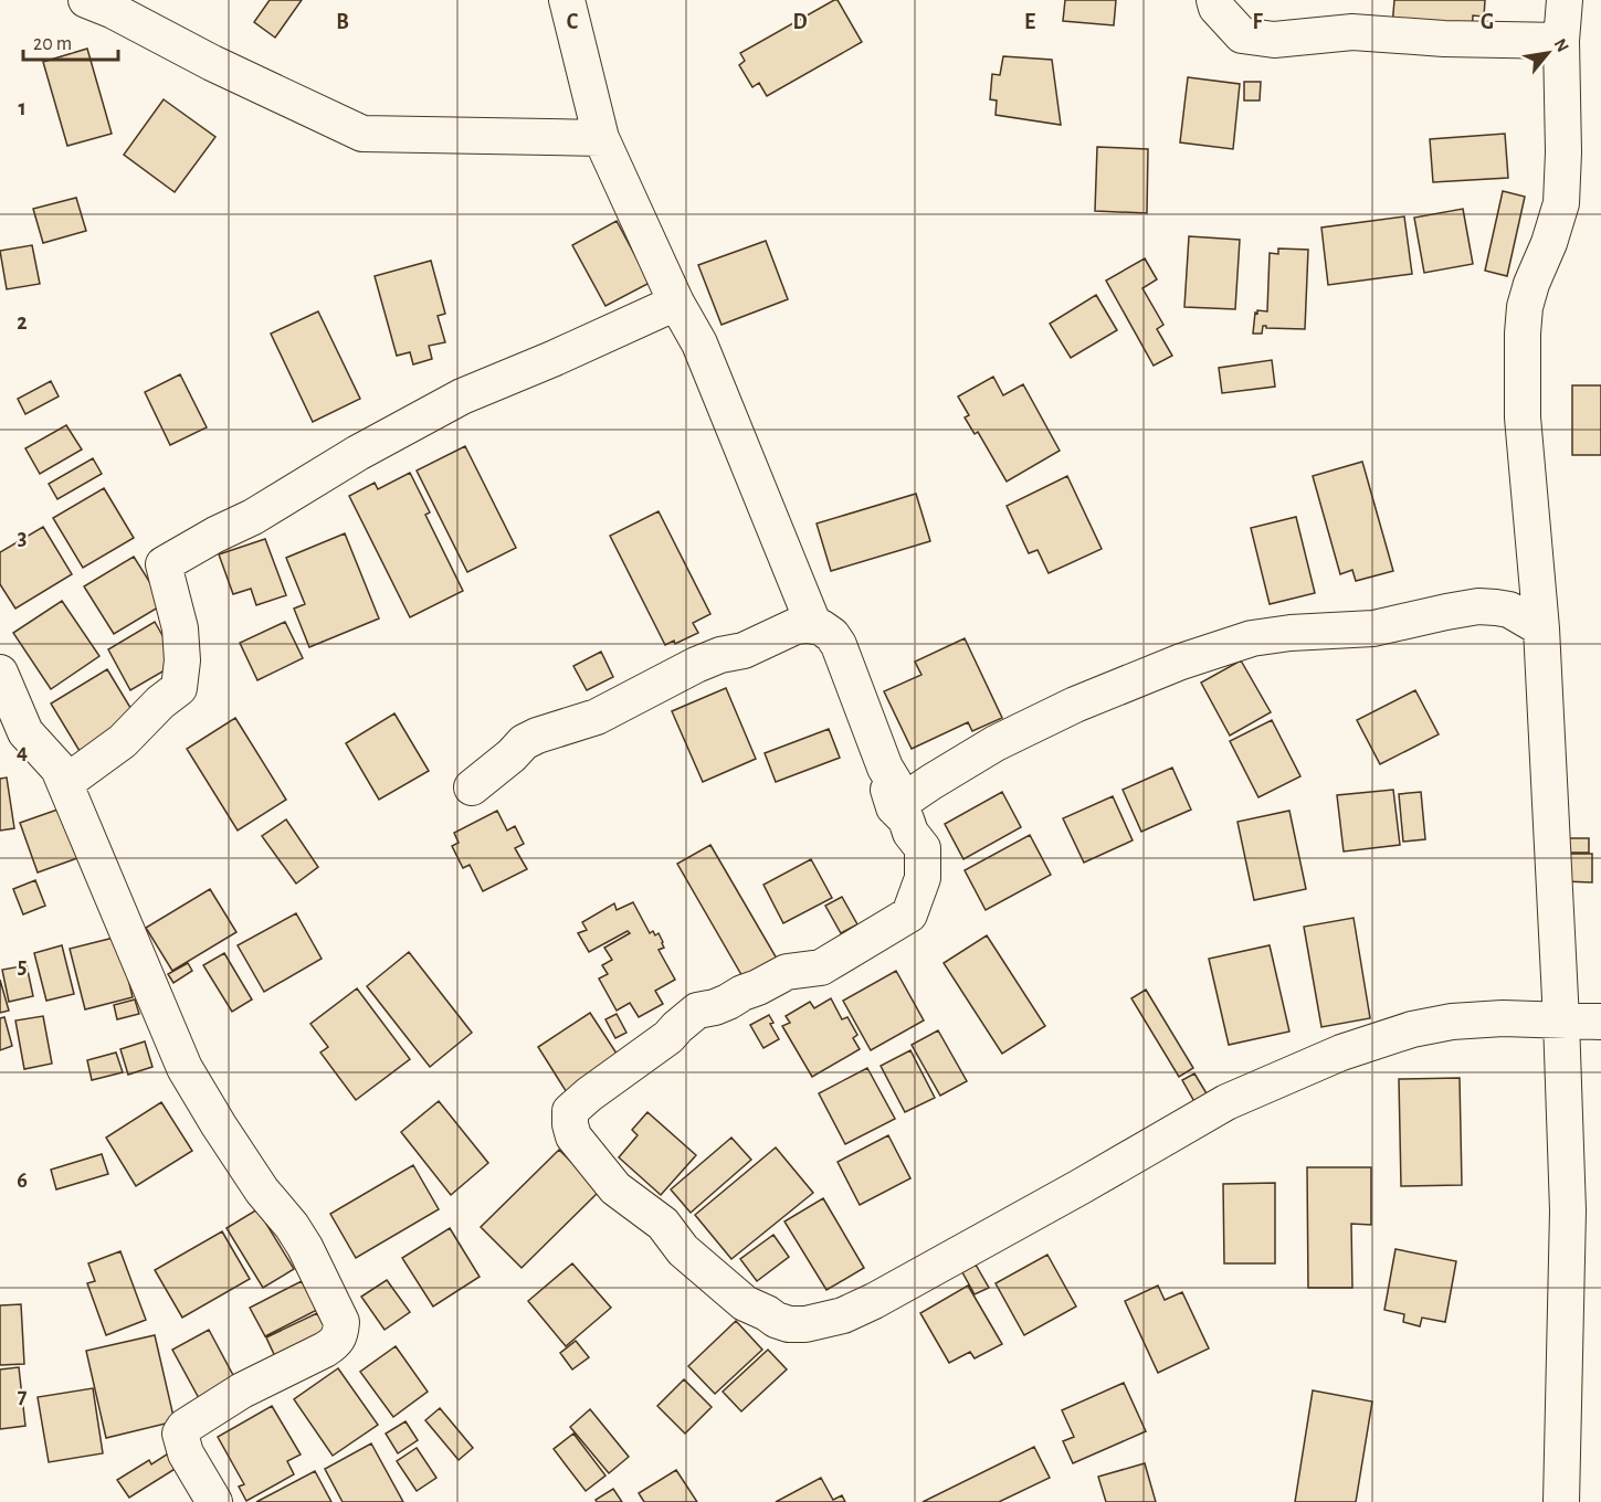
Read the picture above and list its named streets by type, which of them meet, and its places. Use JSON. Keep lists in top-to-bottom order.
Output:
{
  "scale_bar": "20 m",
  "north": "top right",
  "grid": {
    "columns": [
      "B",
      "C",
      "D",
      "E",
      "F",
      "G"
    ],
    "rows": [
      "1",
      "2",
      "3",
      "4",
      "5",
      "6",
      "7"
    ]
  }
}
